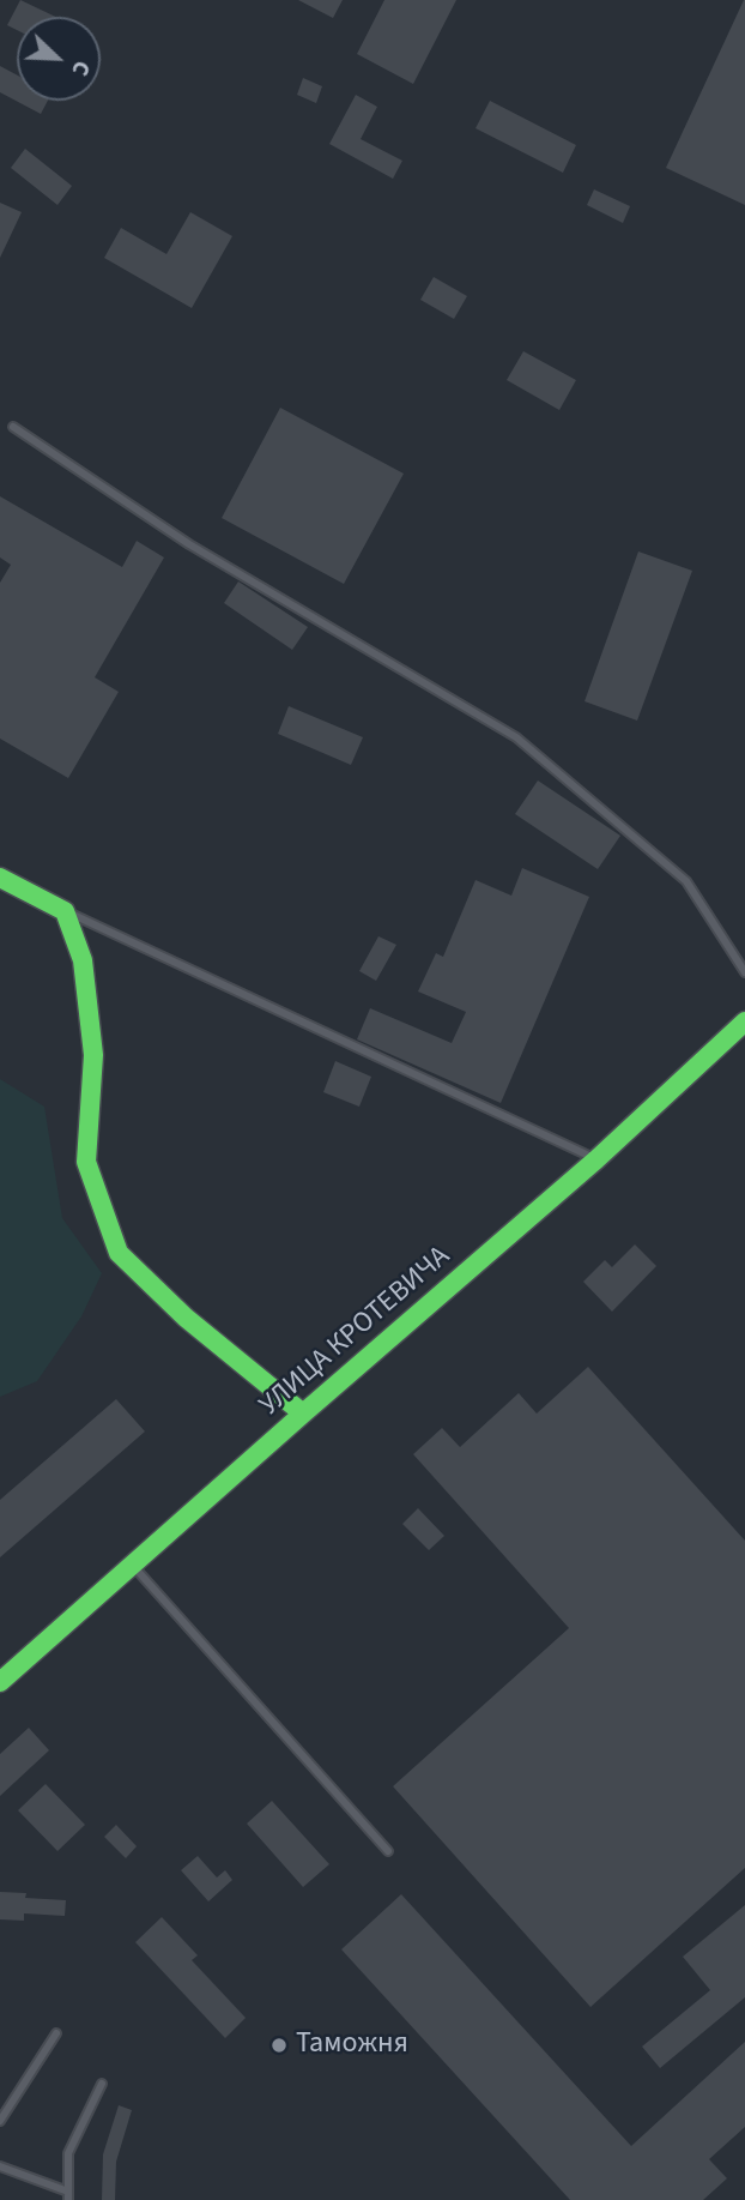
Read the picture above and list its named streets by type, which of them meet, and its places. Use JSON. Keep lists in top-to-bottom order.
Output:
{
  "streets": {
    "street": ["УЛИЦА КРОТЕВИЧА"]
  },
  "places": ["Таможня"],
  "north": "bottom right"
}
